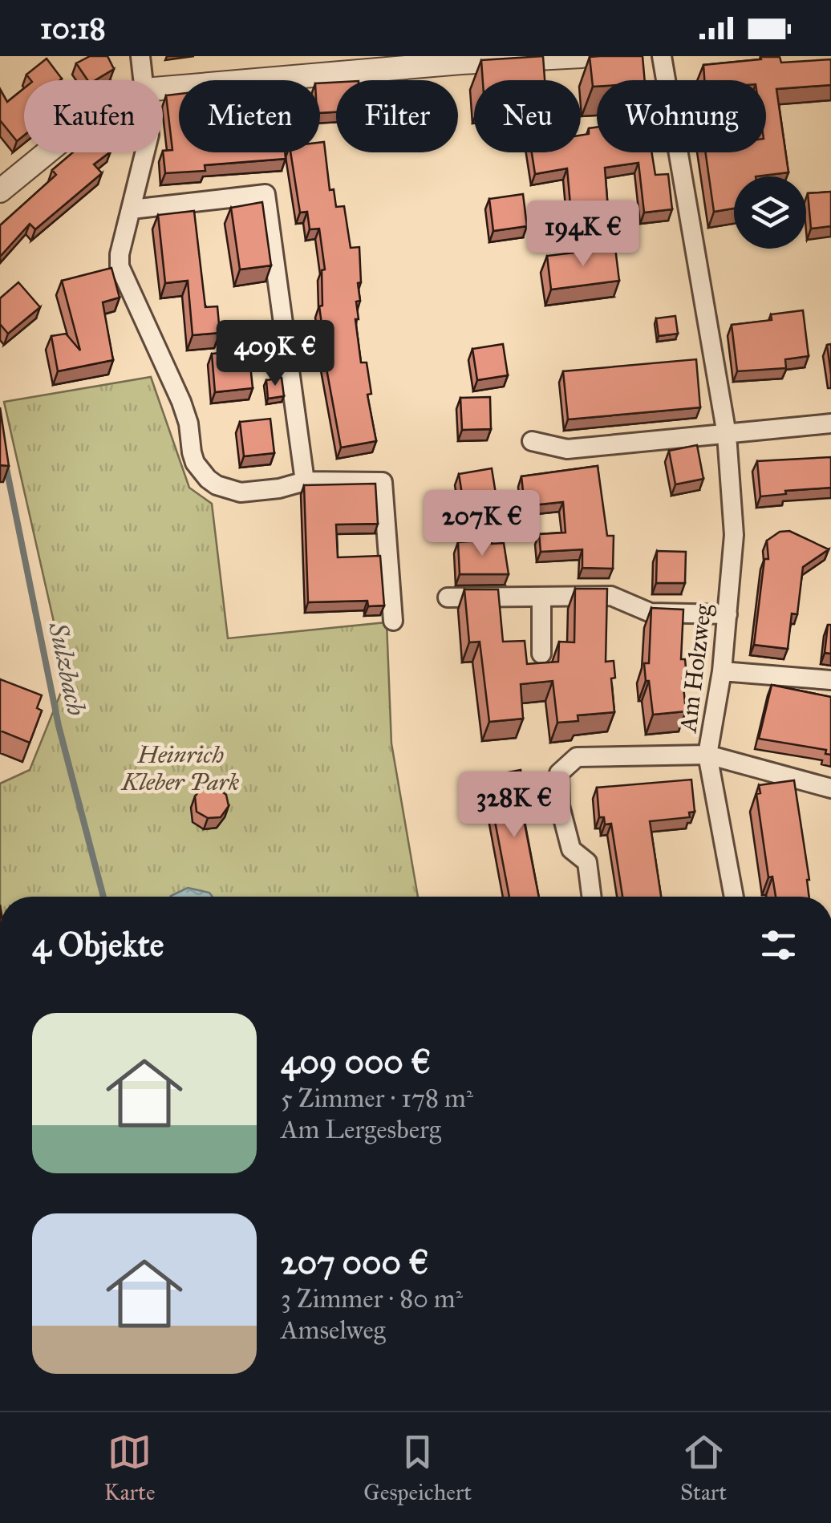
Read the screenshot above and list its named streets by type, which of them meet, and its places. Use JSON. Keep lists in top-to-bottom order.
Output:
{
  "streets": {
    "street": ["Am Holzweg"]
  },
  "water": ["Sulzbach"],
  "parks": ["Heinrich Kleber Park"],
  "page": {
    "status": "10:18",
    "chip": [
      "Kaufen",
      "Mieten",
      "Filter",
      "Neu",
      "Wohnung"
    ],
    "price": [
      "194K €",
      "409K €",
      "207K €",
      "328K €"
    ],
    "heading": "4 Objekte",
    "list": [
      {
        "name": "409 000 €",
        "note": "5 Zimmer · 178 m² · Am Lergesberg"
      },
      {
        "name": "207 000 €",
        "note": "3 Zimmer · 80 m² · Amselweg"
      }
    ],
    "tabs": ["Karte", "Gespeichert", "Start"]
  }
}
